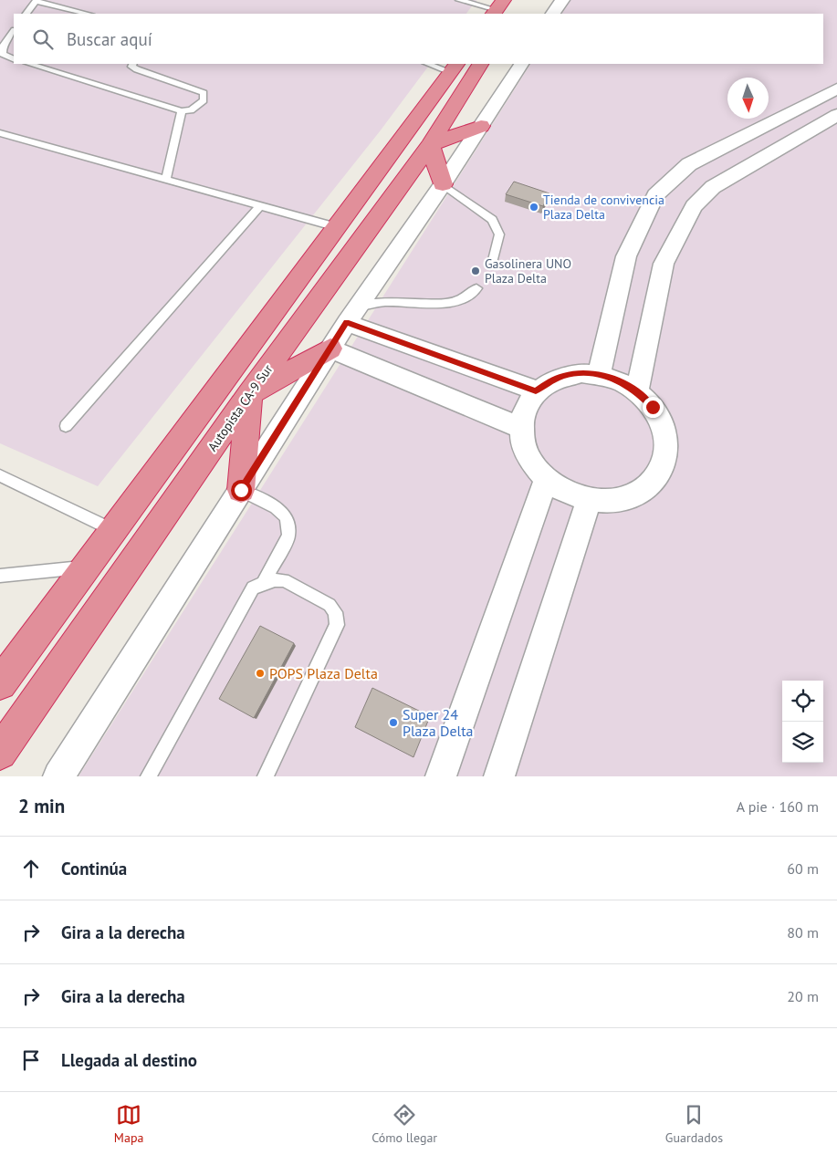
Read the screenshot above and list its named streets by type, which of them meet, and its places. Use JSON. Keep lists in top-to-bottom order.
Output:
{
  "streets": {
    "highway": ["Autopista CA-9 Sur"]
  },
  "places": [
    "Tienda de convivencia Plaza Delta",
    "Gasolinera UNO Plaza Delta",
    "POPS Plaza Delta",
    "Super 24 Plaza Delta"
  ],
  "north": "bottom",
  "page": {
    "search": "Buscar aquí",
    "heading": ["2 min", "A pie · 160 m"],
    "list": [
      ["Continúa", "60 m"],
      ["Gira a la derecha", "80 m"],
      ["Gira a la derecha", "20 m"],
      "Llegada al destino"
    ],
    "nav": ["Mapa", "Cómo llegar", "Guardados"]
  }
}
